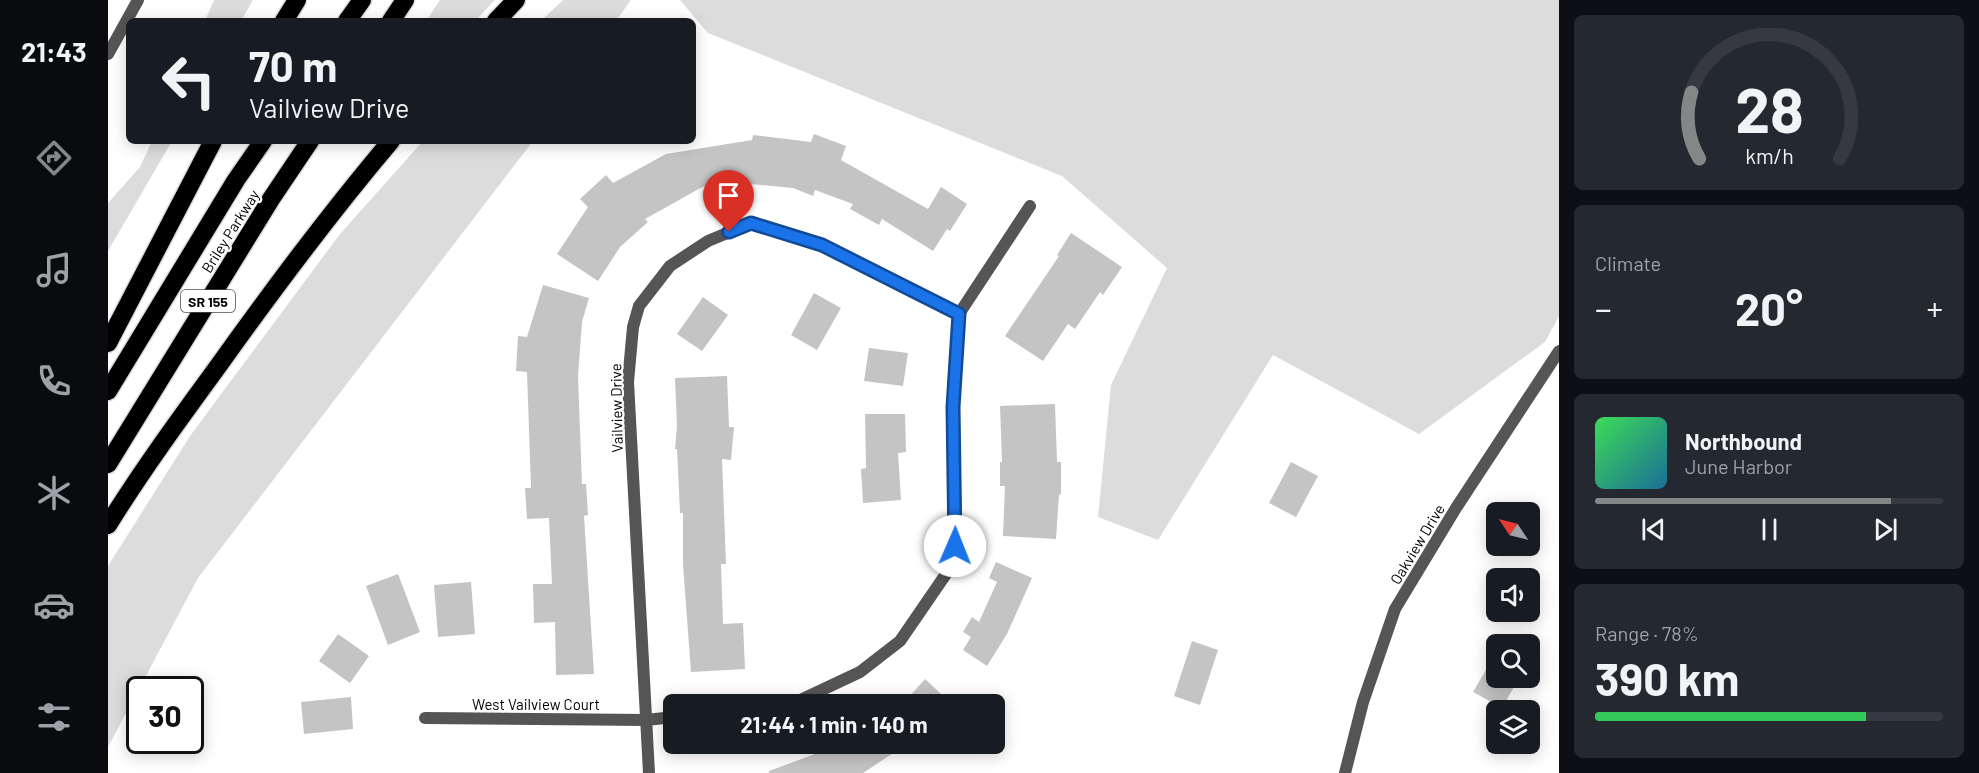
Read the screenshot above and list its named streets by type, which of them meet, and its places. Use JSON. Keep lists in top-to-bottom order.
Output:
{
  "streets": {
    "highway": ["Briley Parkway", "SR 155"],
    "street": ["Vailview Drive", "Oakview Drive", "West Vailview Court"]
  },
  "crossings": [
    ["Vailview Drive", "West Vailview Court"]
  ],
  "north": "top left",
  "page": {
    "tabs": "21:43",
    "turn": ["70 m", "Vailview Drive"],
    "tile": [
      "Climate",
      ["Range · 78%", "390 km"]
    ],
    "heat": ["−", "20°", "+"],
    "song": ["Northbound", "June Harbor"],
    "limit": "30",
    "trip": "21:44 · 1 min · 140 m",
    "gauge": ["28", "km/h"]
  }
}
